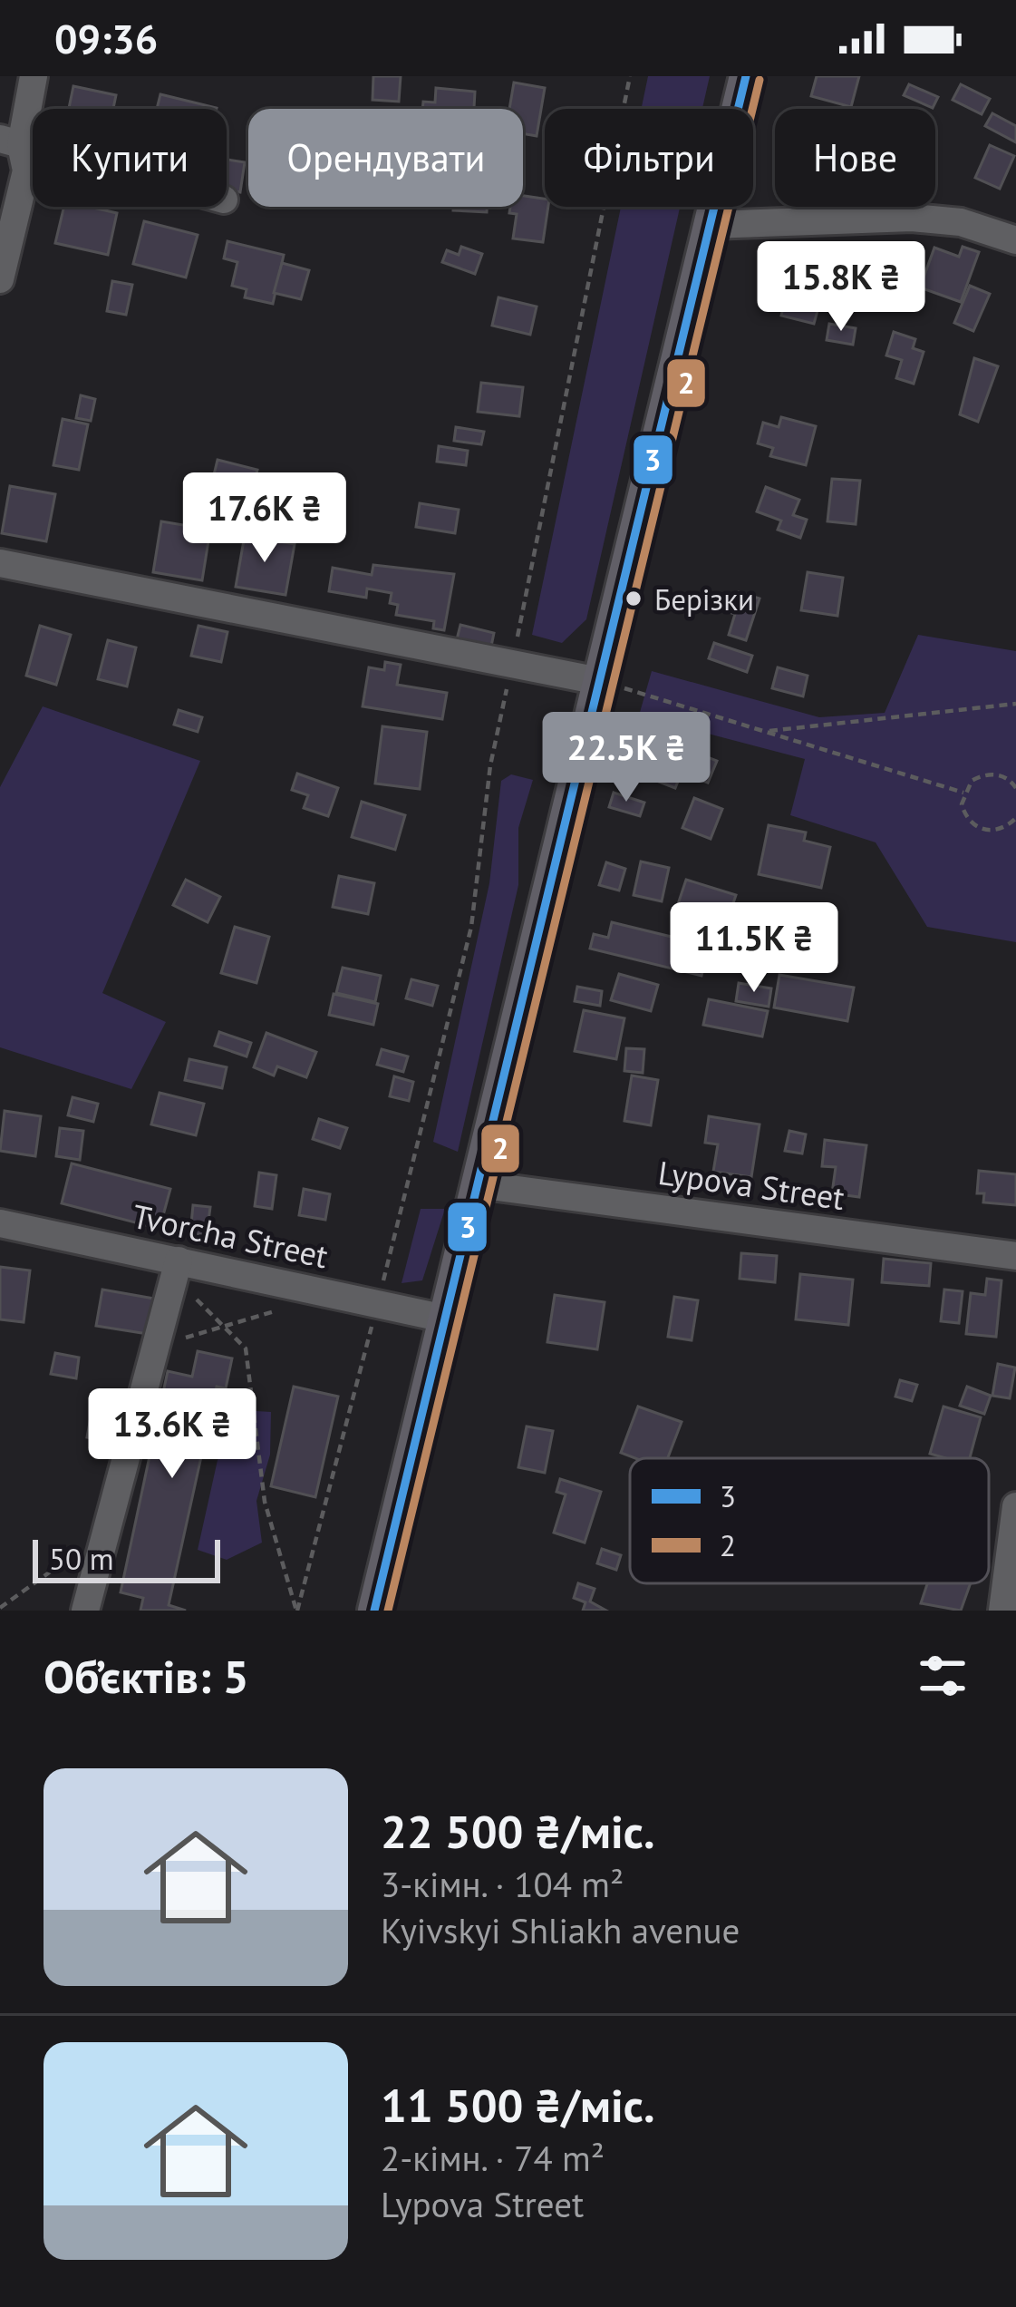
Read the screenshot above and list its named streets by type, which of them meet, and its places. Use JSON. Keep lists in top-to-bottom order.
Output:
{
  "streets": {
    "street": ["Lypova Street", "Tvorcha Street"]
  },
  "places": ["Берізки"],
  "lines": ["transit line 3", "transit line 2"],
  "legend": ["3", "2"],
  "scale_bar": "50 m",
  "page": {
    "status": "09:36",
    "chip": [
      "Купити",
      "Орендувати",
      "Фільтри",
      "Нове"
    ],
    "price": [
      "15.8K ₴",
      "17.6K ₴",
      "22.5K ₴",
      "11.5K ₴",
      "13.6K ₴"
    ],
    "scale": "50 m",
    "heading": "Об’єктів: 5",
    "list": [
      {
        "name": "22 500 ₴/міс.",
        "note": "3-кімн. · 104 m² · Kyivskyi Shliakh avenue"
      },
      {
        "name": "11 500 ₴/міс.",
        "note": "2-кімн. · 74 m² · Lypova Street"
      }
    ]
  }
}
